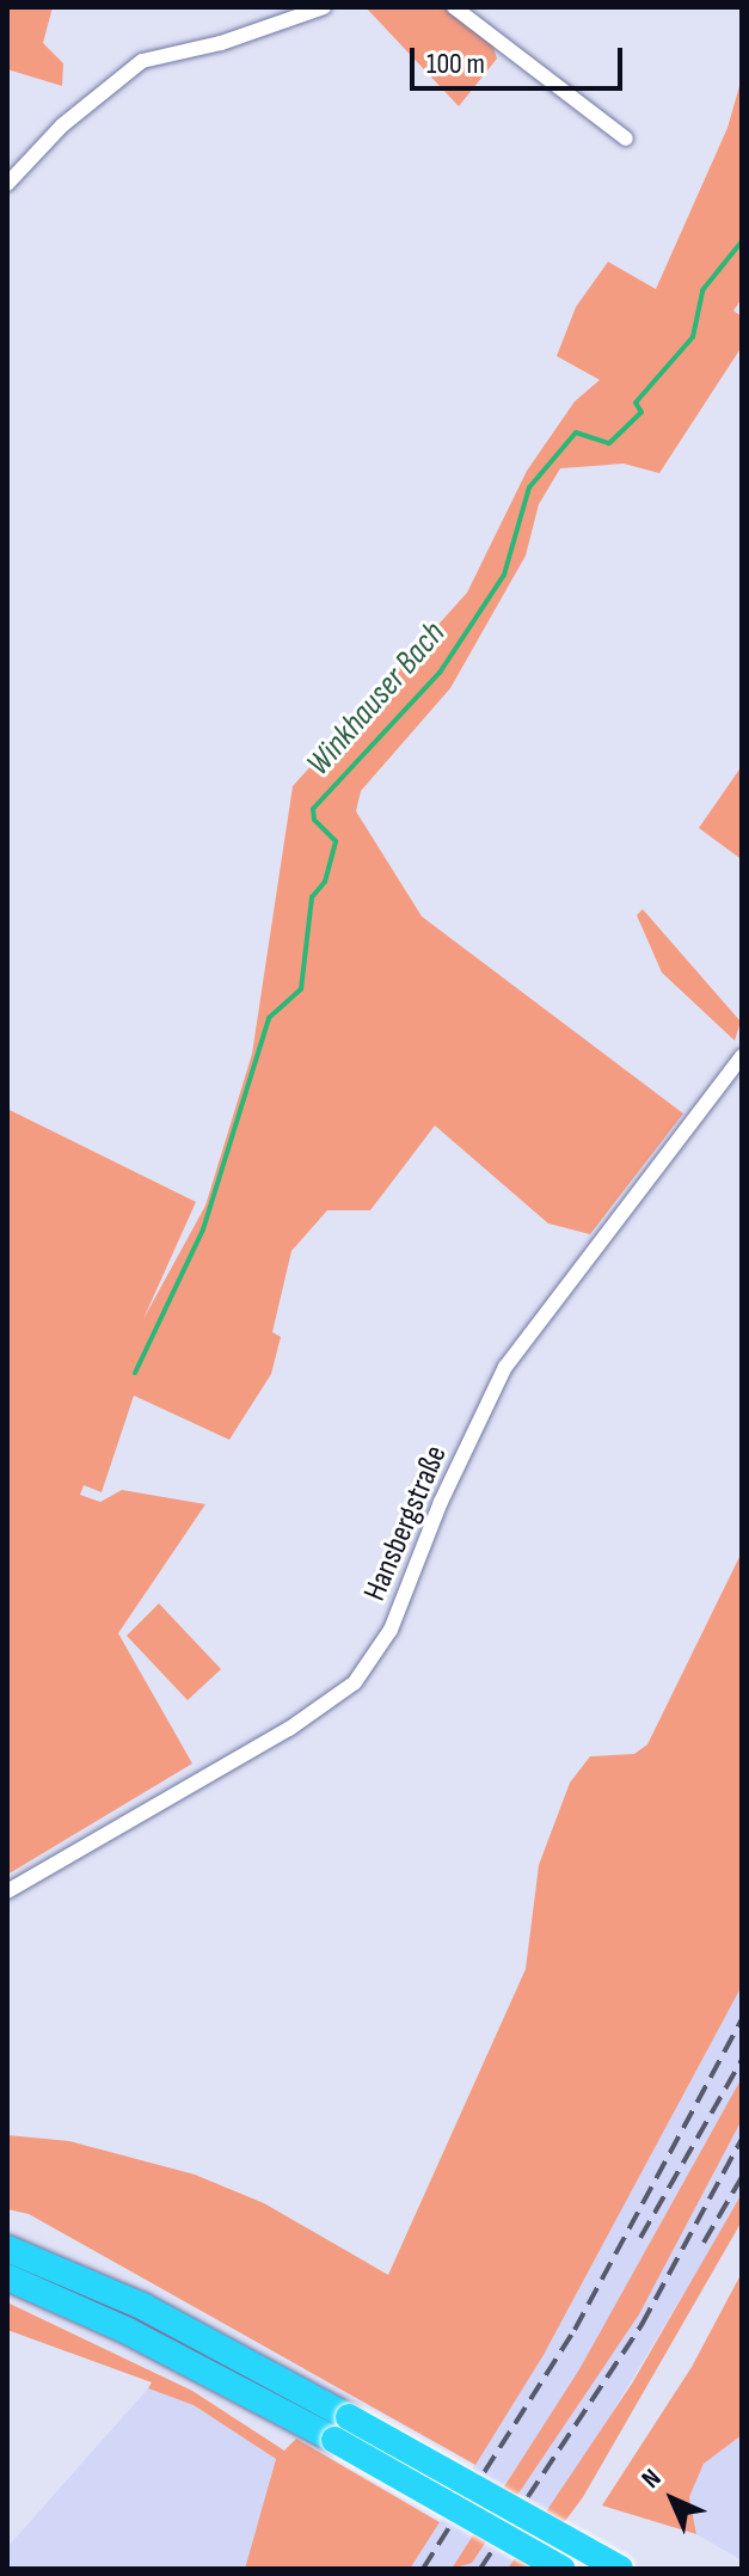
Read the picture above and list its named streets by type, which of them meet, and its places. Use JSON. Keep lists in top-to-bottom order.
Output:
{
  "streets": {
    "street": ["Hansbergstraße"]
  },
  "water": ["Winkhauser Bach"],
  "scale_bar": "100 m",
  "north": "top left"
}
